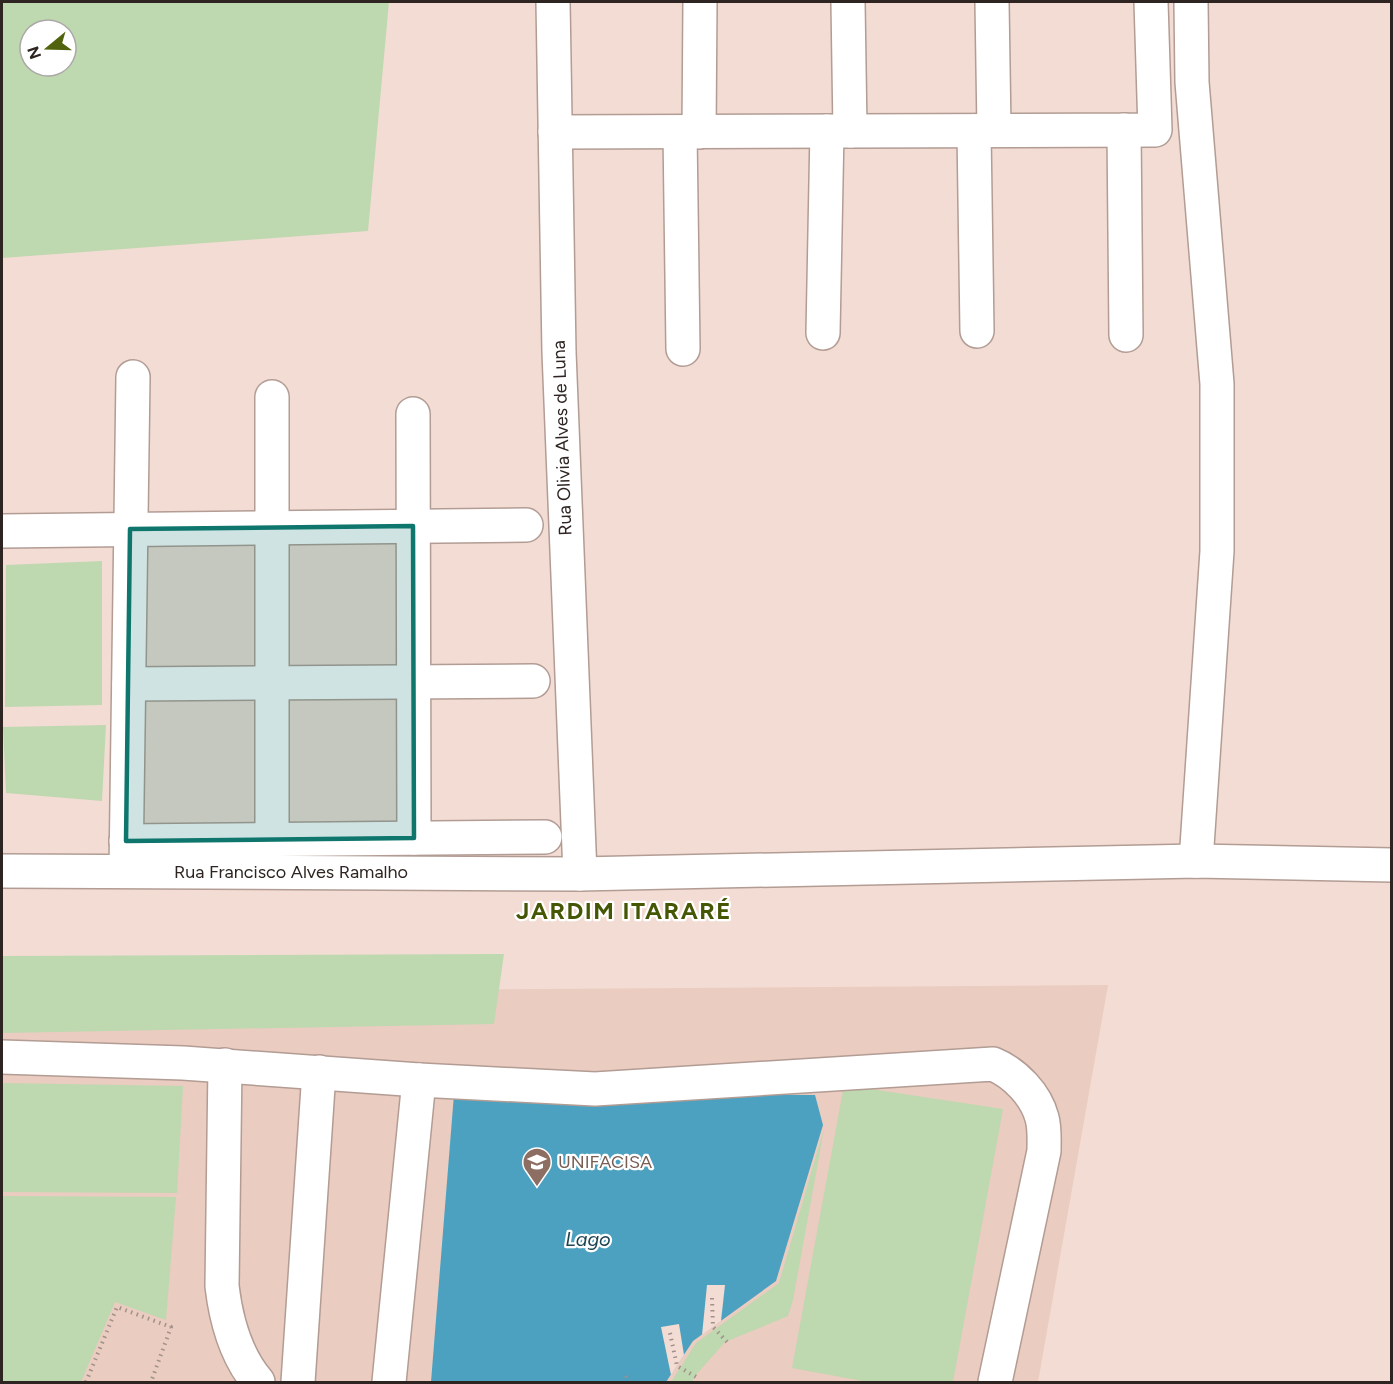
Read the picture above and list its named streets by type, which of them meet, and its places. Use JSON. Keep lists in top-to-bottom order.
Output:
{
  "streets": {
    "street": ["Rua Olivia Alves de Luna", "Rua Francisco Alves Ramalho"]
  },
  "crossings": [
    ["Rua Olivia Alves de Luna", "Rua Francisco Alves Ramalho"]
  ],
  "districts": ["JARDIM ITARARÉ"],
  "water": ["Lago"],
  "places": {
    "school or university": ["UNIFACISA"]
  },
  "north": "left"
}
